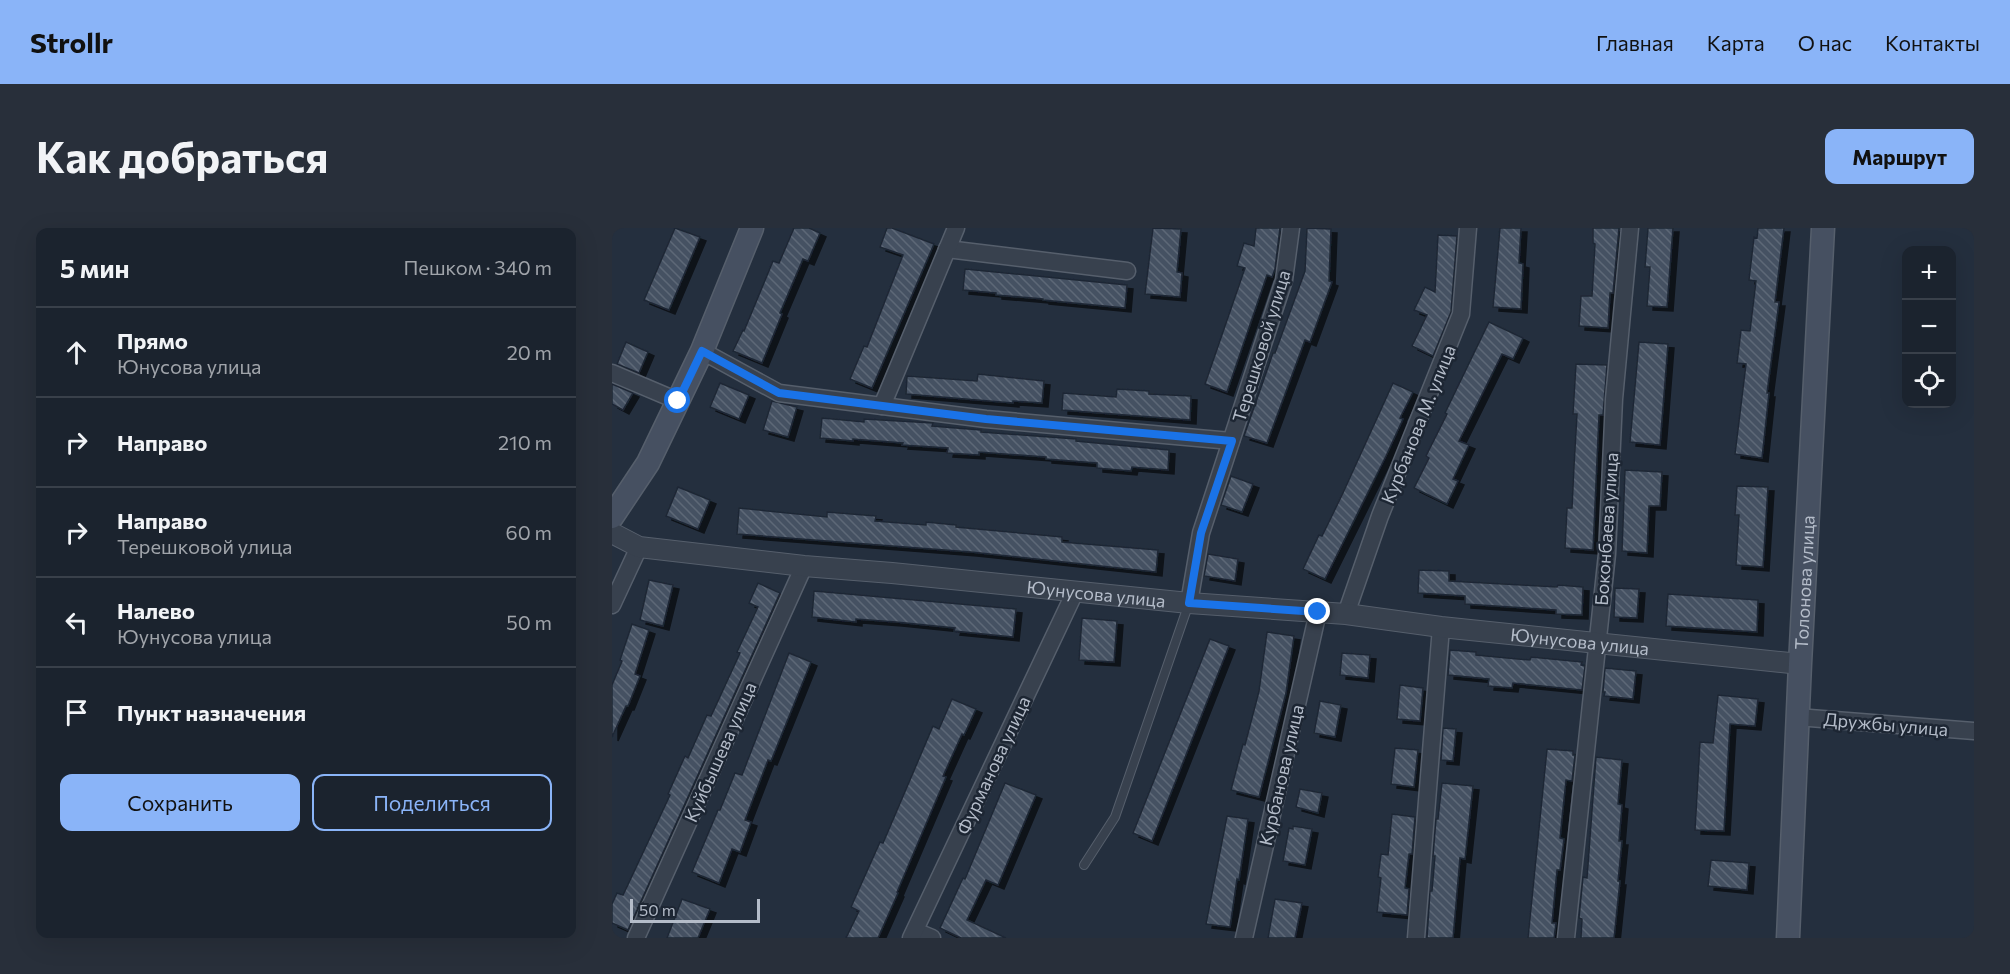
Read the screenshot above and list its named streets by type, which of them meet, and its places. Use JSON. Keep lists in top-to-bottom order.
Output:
{
  "streets": {
    "main road": ["Толонова улица"],
    "street": [
      "Терешковой улица",
      "Курбанова М. улица",
      "Боконбаева улица",
      "Юунусова улица",
      "Дружбы улица",
      "Куйбышева улица",
      "Фурманова улица",
      "Курбанова улица"
    ]
  },
  "crossings": [
    ["Терешковой улица", "Юунусова улица"],
    ["Курбанова М. улица", "Юунусова улица"],
    ["Боконбаева улица", "Юунусова улица"],
    ["Толонова улица", "Юунусова улица"],
    ["Толонова улица", "Дружбы улица"],
    ["Юунусова улица", "Куйбышева улица"],
    ["Юунусова улица", "Фурманова улица"],
    ["Юунусова улица", "Курбанова улица"]
  ],
  "scale_bar": "50 m",
  "page": {
    "header": "Strollr",
    "nav": [
      "Главная",
      "Карта",
      "О нас",
      "Контакты"
    ],
    "buttons": [
      "Маршрут",
      ["Сохранить", "Поделиться"]
    ],
    "title": "Как добраться",
    "heading": ["5 мин", "Пешком · 340 m"],
    "map_buttons": ["+", "−"],
    "list": [
      ["Прямо", "Юнусова улица", "20 m"],
      ["Направо", "210 m"],
      ["Направо", "Терешковой улица", "60 m"],
      ["Налево", "Юунусова улица", "50 m"],
      "Пункт назначения"
    ],
    "scale": "50 m"
  }
}
